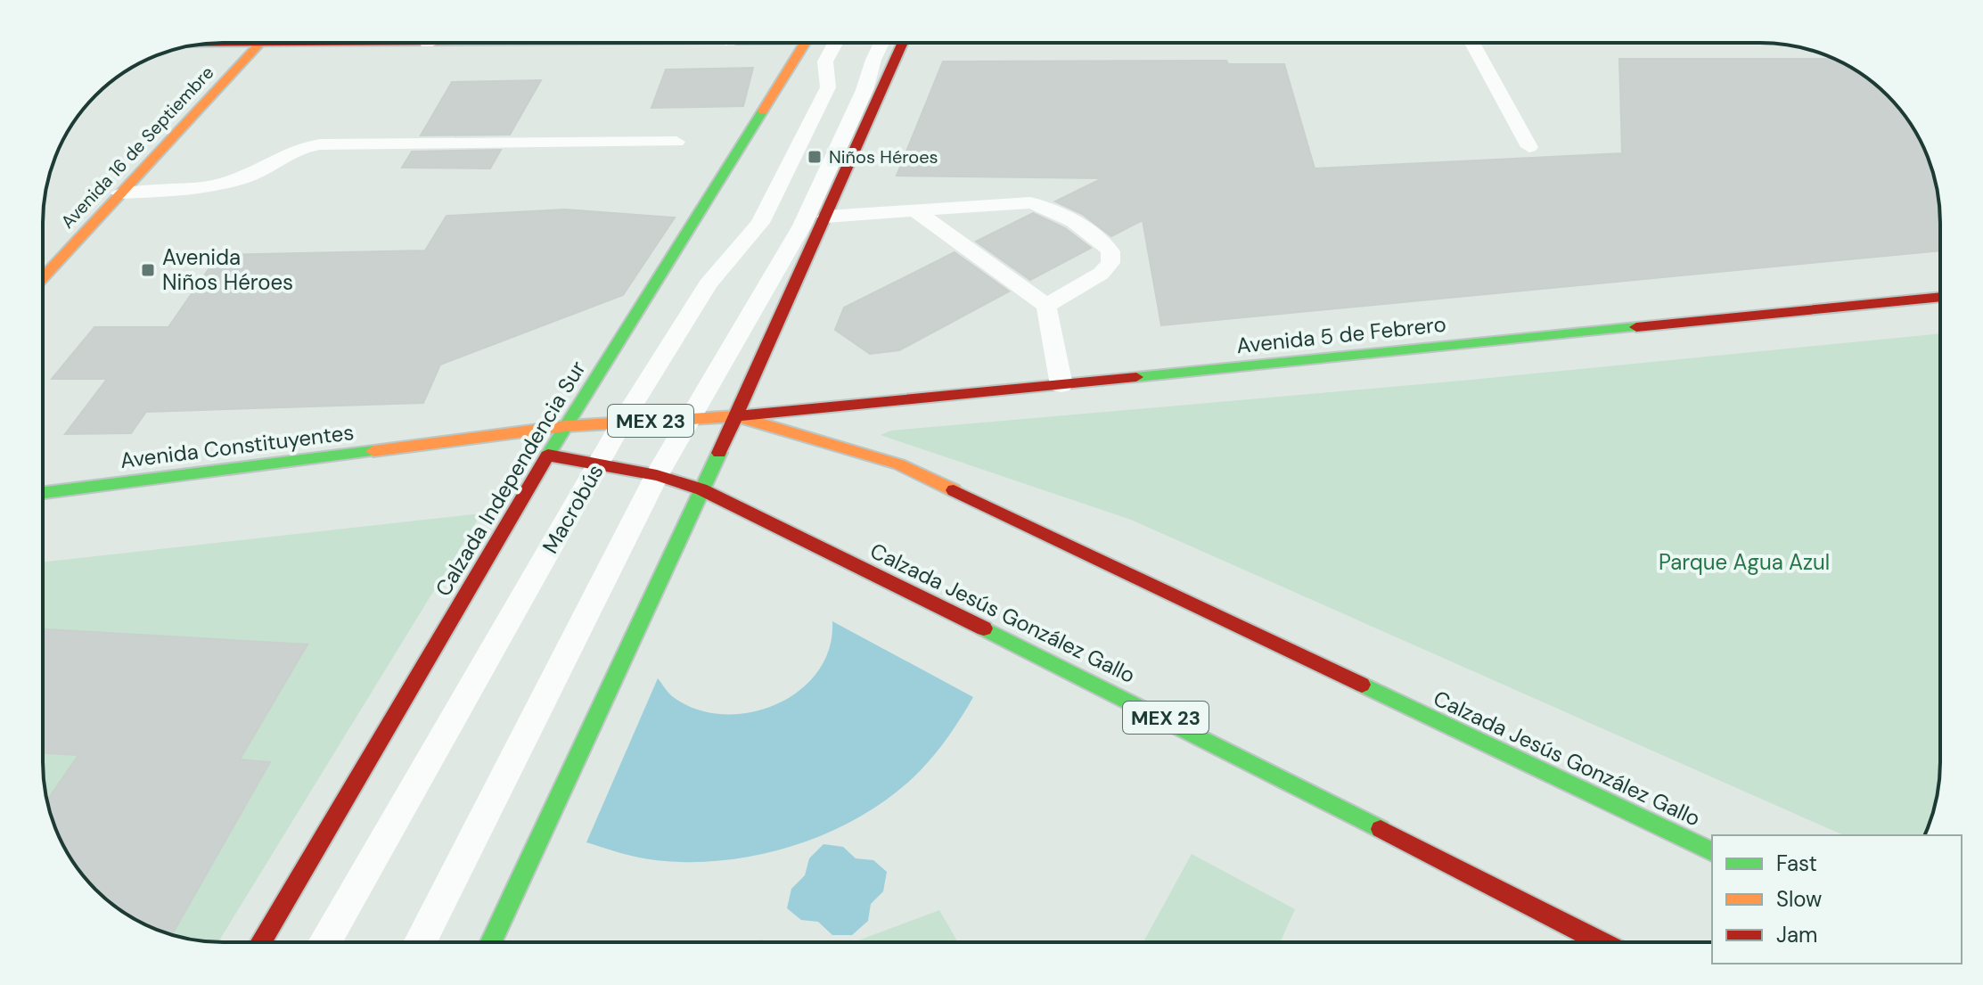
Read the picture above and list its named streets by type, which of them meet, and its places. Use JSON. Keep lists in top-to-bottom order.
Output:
{
  "streets": {
    "main road": [
      "Avenida 16 de Septiembre",
      "Avenida 5 de Febrero",
      "MEX 23",
      "Avenida Constituyentes",
      "Calzada Independencia Sur",
      "Calzada Jesús González Gallo"
    ],
    "lane": ["Macrobús"]
  },
  "crossings": [
    ["Avenida 5 de Febrero", "MEX 23"],
    ["Avenida 5 de Febrero", "Calzada Jesús González Gallo"],
    ["MEX 23", "Avenida Constituyentes"],
    ["MEX 23", "Calzada Independencia Sur"],
    ["MEX 23", "Macrobús"],
    ["MEX 23", "Calzada Jesús González Gallo"],
    ["Avenida Constituyentes", "Calzada Independencia Sur"]
  ],
  "parks": ["Parque Agua Azul"],
  "places": {
    "transit": ["Niños Héroes", "Avenida Niños Héroes"]
  },
  "legend": ["Fast", "Slow", "Jam"]
}
